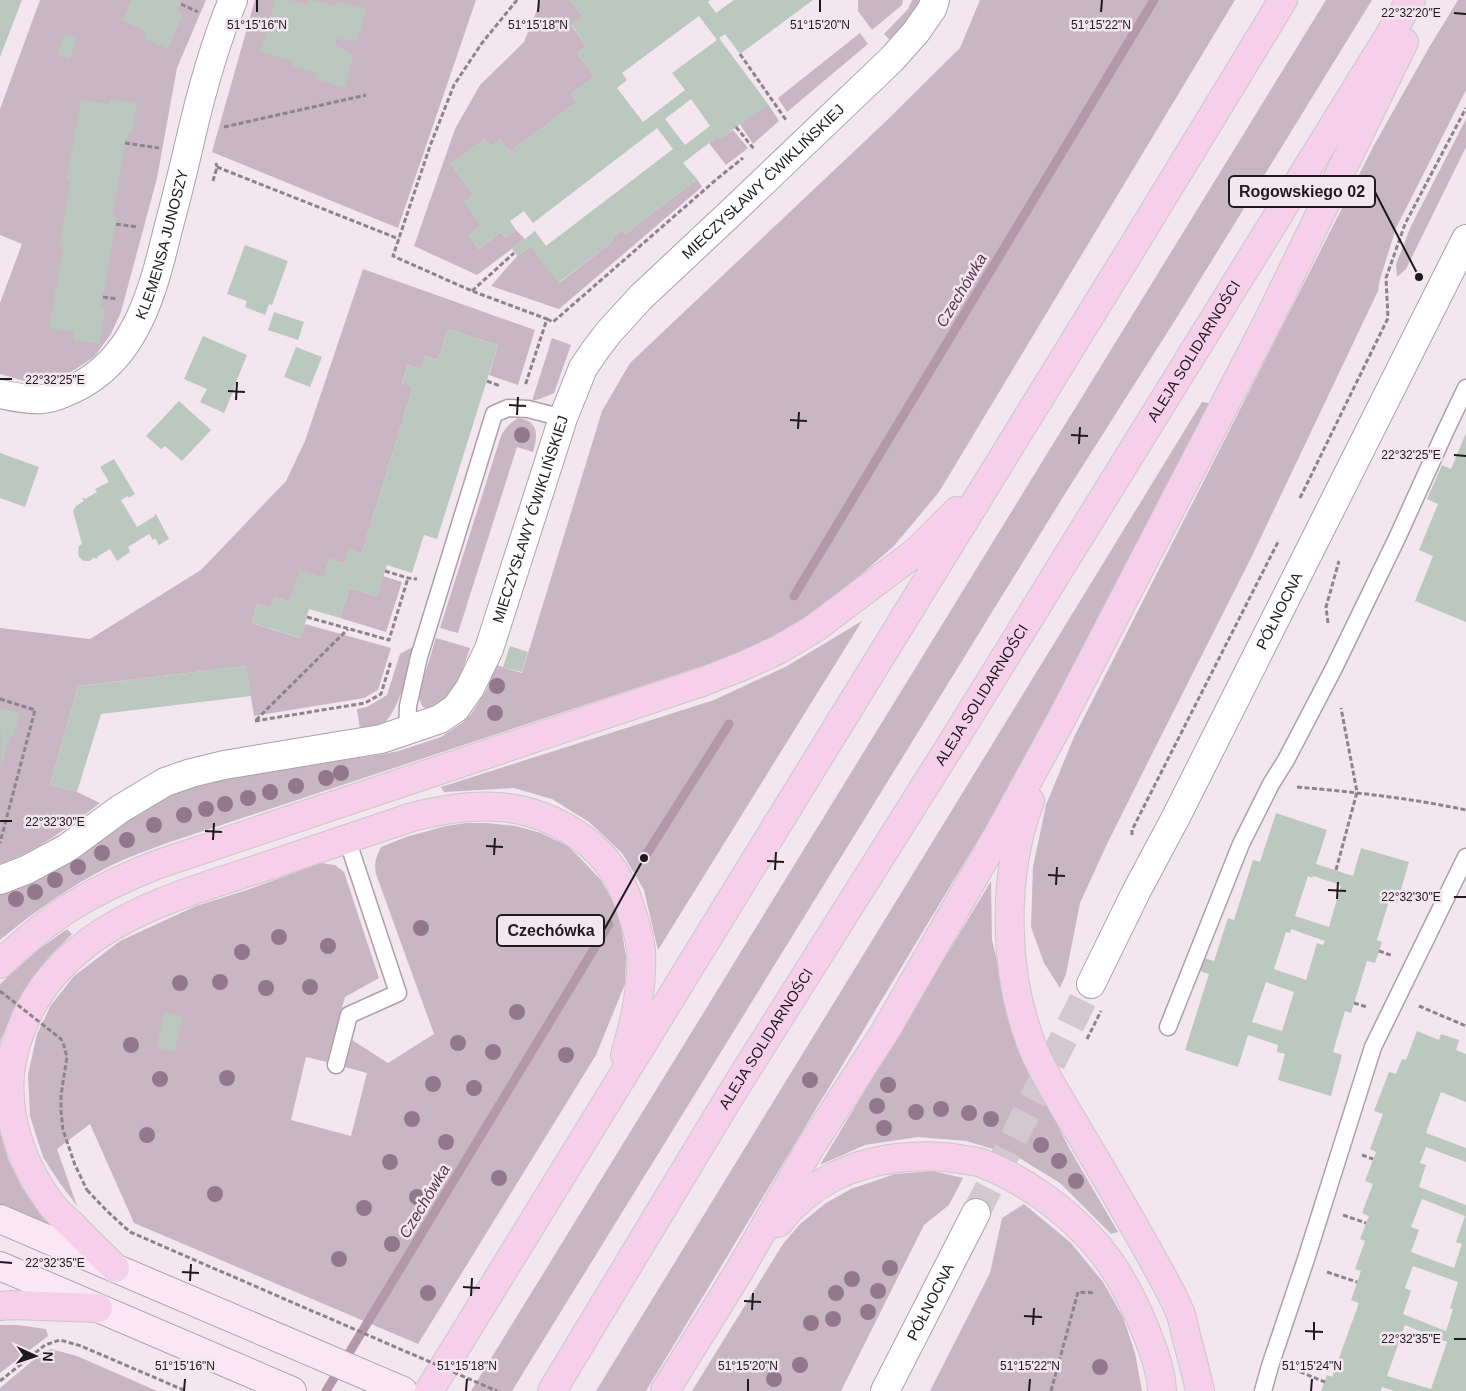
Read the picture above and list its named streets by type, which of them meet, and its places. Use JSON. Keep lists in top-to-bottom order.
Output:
{
  "streets": {
    "main road": ["ALEJA SOLIDARNOŚCI"],
    "street": ["MIECZYSŁAWY ĆWIKLIŃSKIEJ", "KLEMENSA JUNOSZY", "PÓŁNOCNA"]
  },
  "water": ["Czechówka"],
  "places": ["Rogowskiego 02", "Czechówka"],
  "north": "right",
  "coordinates": [
    "22°32'20\"E",
    "51°15'16\"N",
    "51°15'18\"N",
    "51°15'20\"N",
    "51°15'22\"N",
    "22°32'25\"E",
    "22°32'30\"E",
    "22°32'35\"E",
    "51°15'24\"N"
  ]
}
